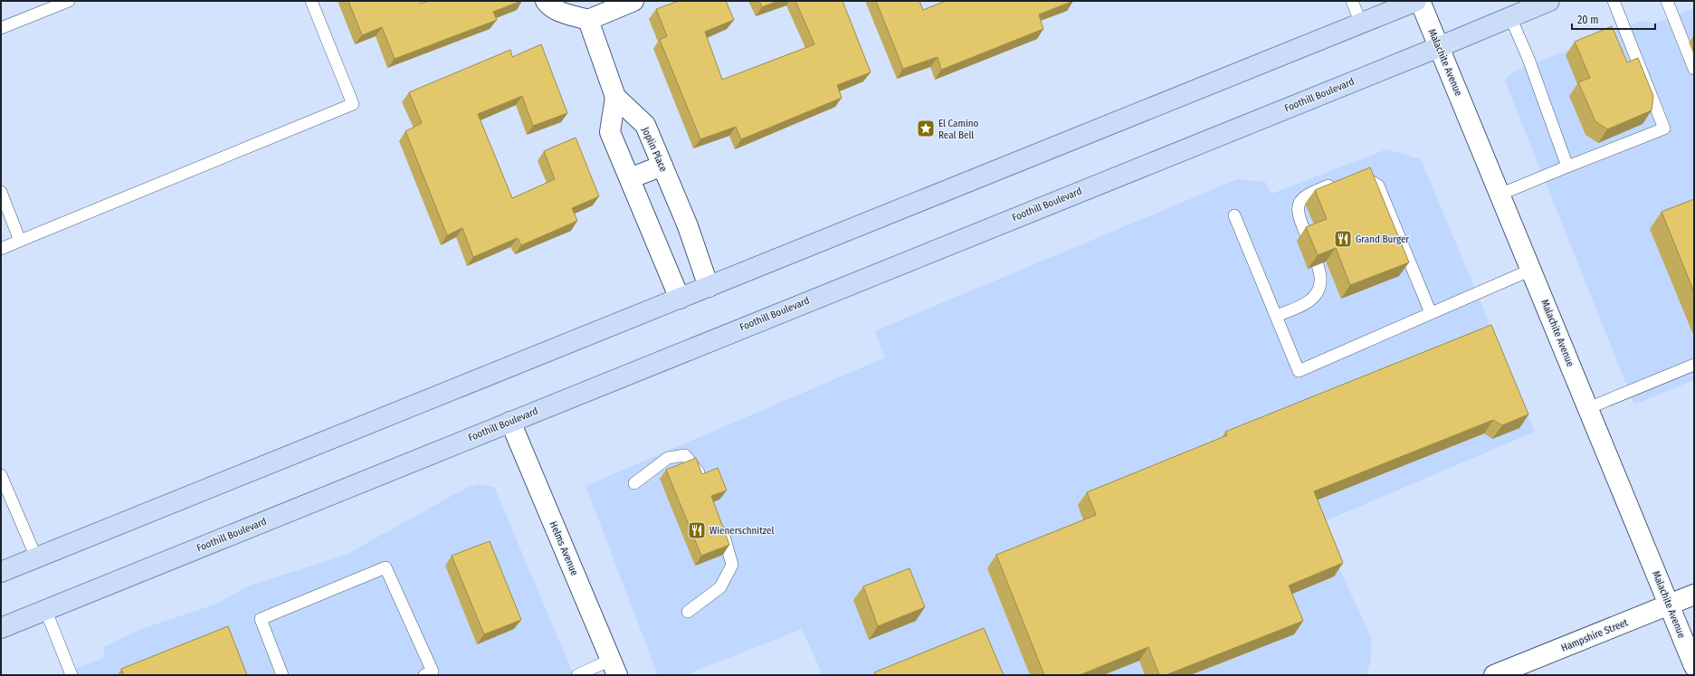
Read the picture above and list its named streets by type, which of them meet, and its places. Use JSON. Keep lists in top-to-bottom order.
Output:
{
  "streets": {
    "main road": ["Foothill Boulevard"],
    "street": [
      "Malachite Avenue",
      "Joplin Place",
      "Helms Avenue",
      "Hampshire Street"
    ]
  },
  "crossings": [
    ["Malachite Avenue", "Foothill Boulevard"],
    ["Malachite Avenue", "Hampshire Street"],
    ["Foothill Boulevard", "Helms Avenue"]
  ],
  "places": {
    "place": ["El Camino Real Bell"],
    "restaurant": ["Grand Burger", "Wienerschnitzel"]
  },
  "scale_bar": "20 m"
}
